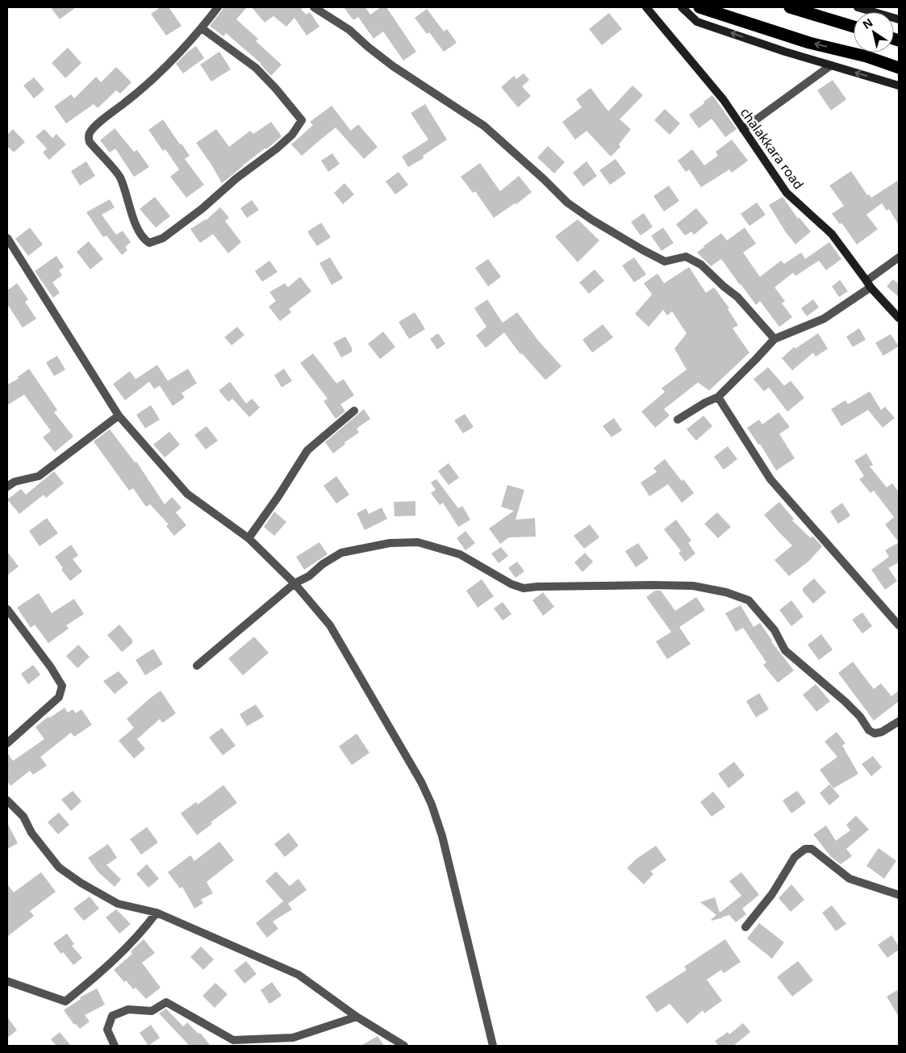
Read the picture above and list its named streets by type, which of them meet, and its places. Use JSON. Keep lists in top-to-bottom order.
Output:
{
  "streets": {
    "main road": ["chalakkara road"]
  },
  "north": "top left"
}
